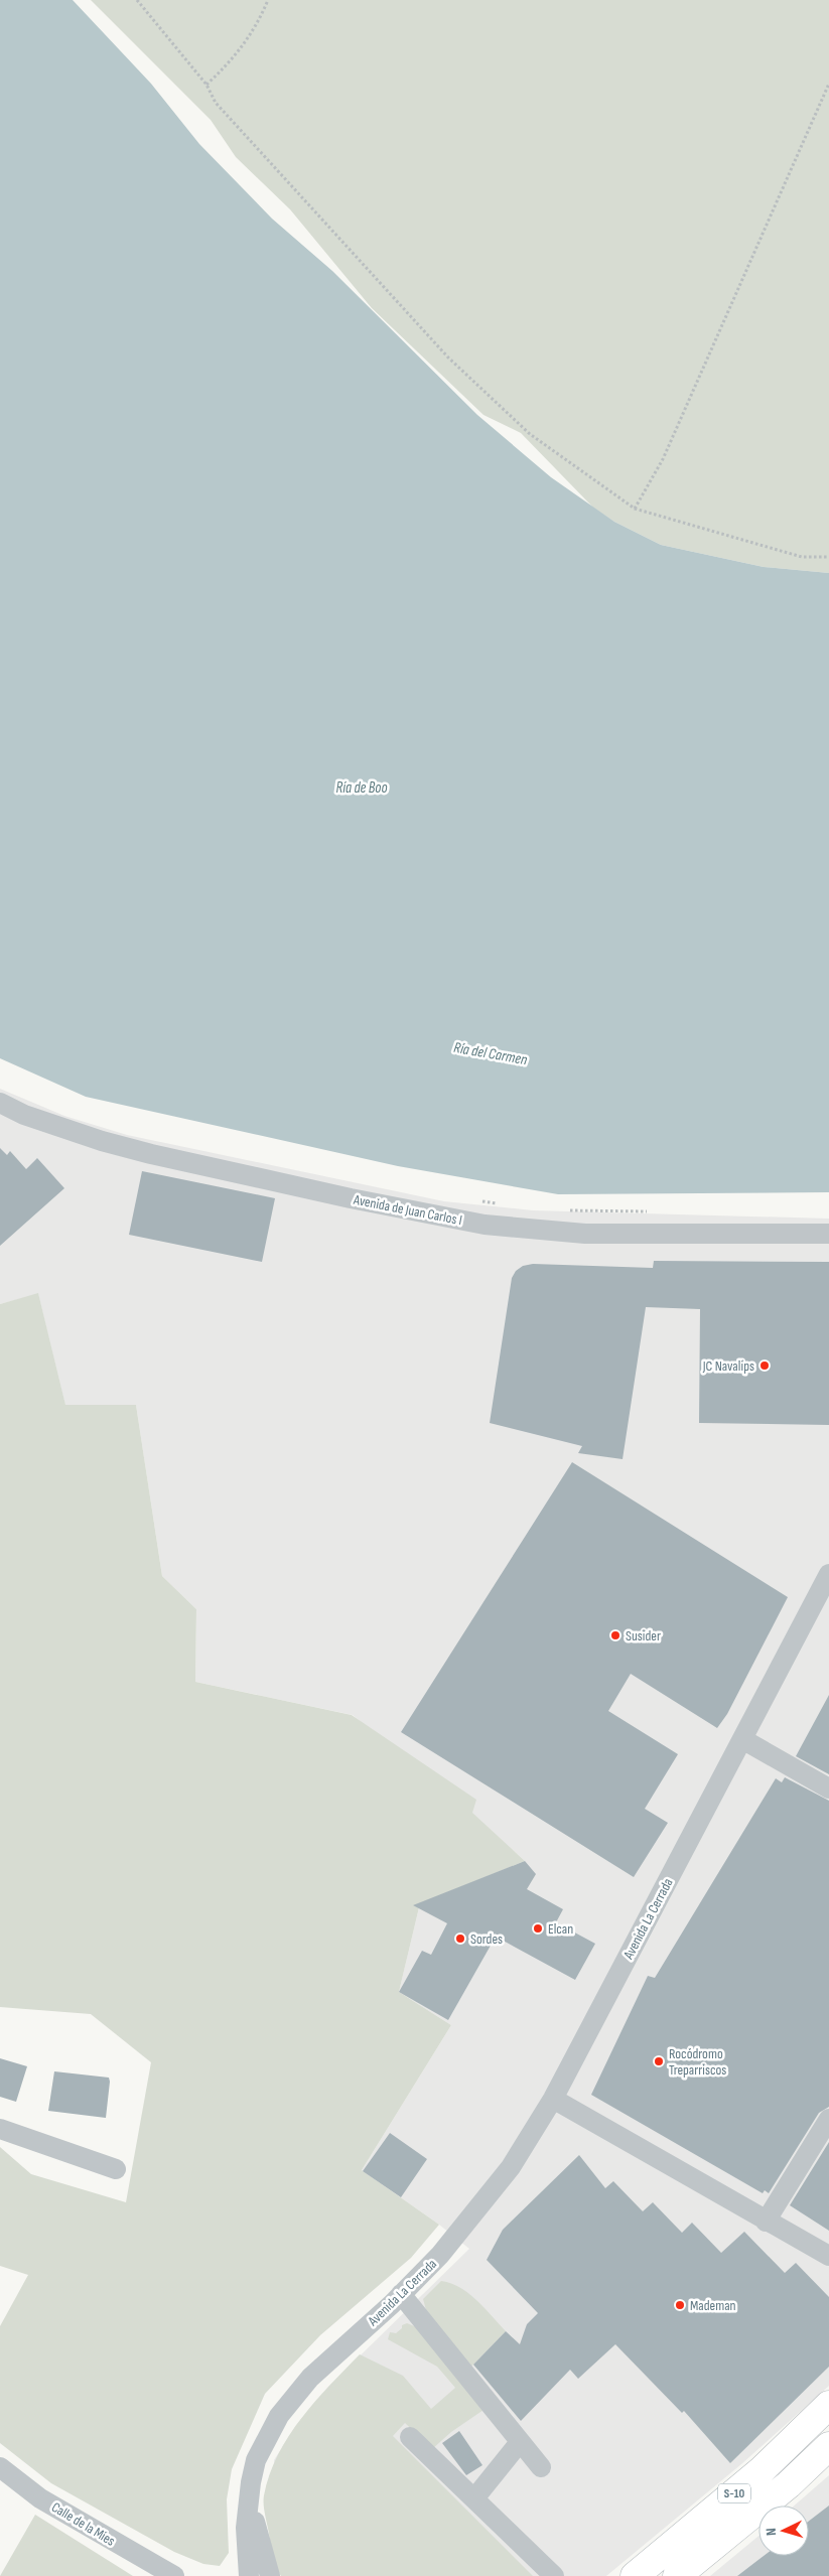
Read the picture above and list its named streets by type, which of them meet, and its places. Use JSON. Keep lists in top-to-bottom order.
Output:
{
  "streets": {
    "highway": ["S-10"],
    "street": ["Avenida de Juan Carlos I", "Avenida La Cerrada", "Calle de la Mies"]
  },
  "water": ["Ría de Boo", "Ría del Carmen"],
  "places": [
    "JC Navalips",
    "Susider",
    "Elcan",
    "Sordes",
    "Rocódromo Treparriscos",
    "Mademan"
  ],
  "north": "left"
}
